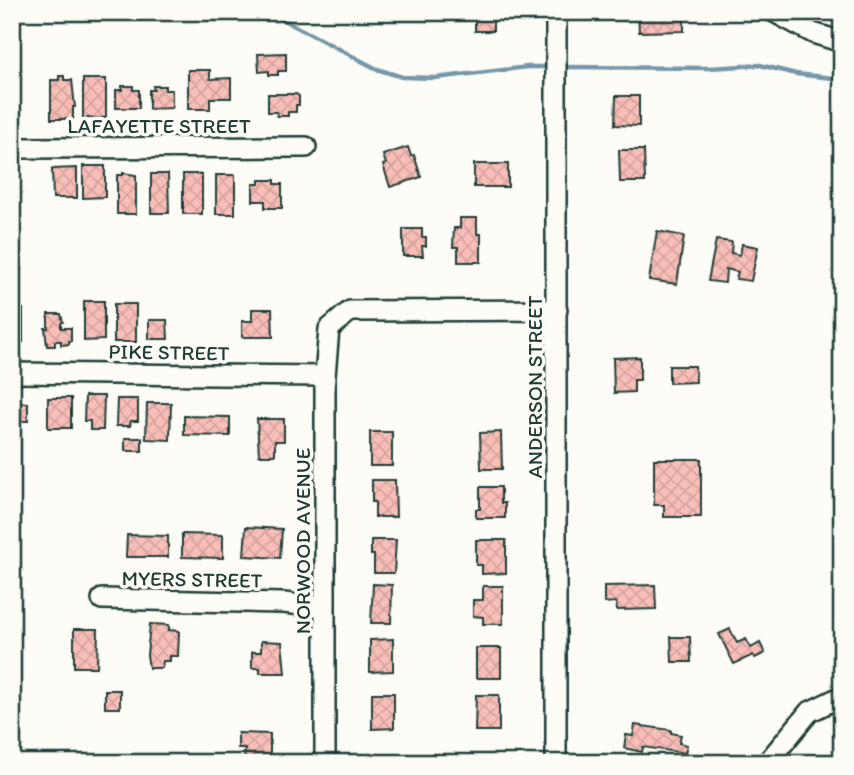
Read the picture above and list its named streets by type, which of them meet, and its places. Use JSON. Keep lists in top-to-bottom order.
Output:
{
  "streets": {
    "street": [
      "LAFAYETTE STREET",
      "PIKE STREET",
      "ANDERSON STREET",
      "NORWOOD AVENUE",
      "MYERS STREET"
    ]
  },
  "crossings": [
    ["PIKE STREET", "NORWOOD AVENUE"],
    ["ANDERSON STREET", "NORWOOD AVENUE"],
    ["NORWOOD AVENUE", "MYERS STREET"]
  ]
}
